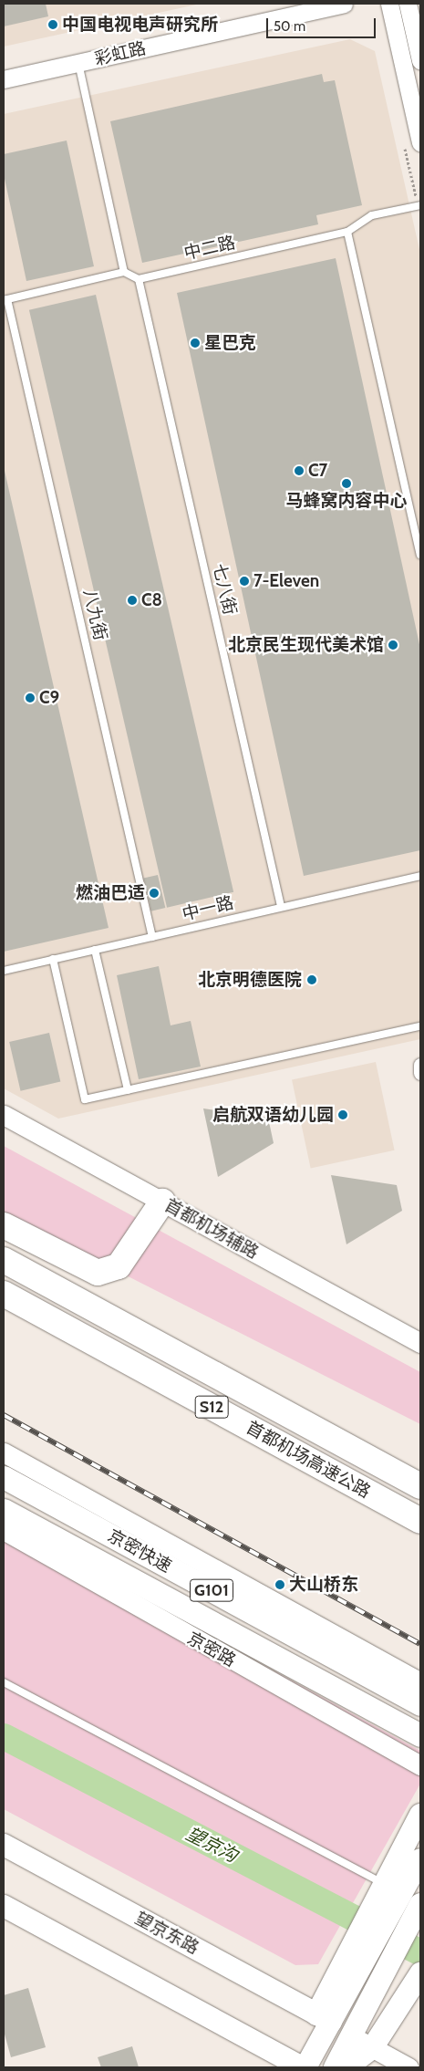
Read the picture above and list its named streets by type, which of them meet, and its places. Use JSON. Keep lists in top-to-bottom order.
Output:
{
  "streets": {
    "highway": [
      "S12",
      "首都机场高速公路",
      "京密快速",
      "G101"
    ],
    "main road": ["首都机场辅路", "京密路", "望京东路"],
    "street": ["彩虹路"],
    "lane": [
      "中二路",
      "七八街",
      "八九街",
      "中一路"
    ]
  },
  "crossings": [
    ["中二路", "七八街"],
    ["七八街", "中一路"],
    ["八九街", "中一路"]
  ],
  "water": ["望京沟"],
  "places": [
    "中国电视电声研究所",
    "星巴克",
    "C7",
    "马蜂窝内容中心",
    "7-Eleven",
    "C8",
    "北京民生现代美术馆",
    "C9",
    "燃油巴适",
    "北京明德医院",
    "启航双语幼儿园",
    "大山桥东"
  ],
  "scale_bar": "50 m"
}
